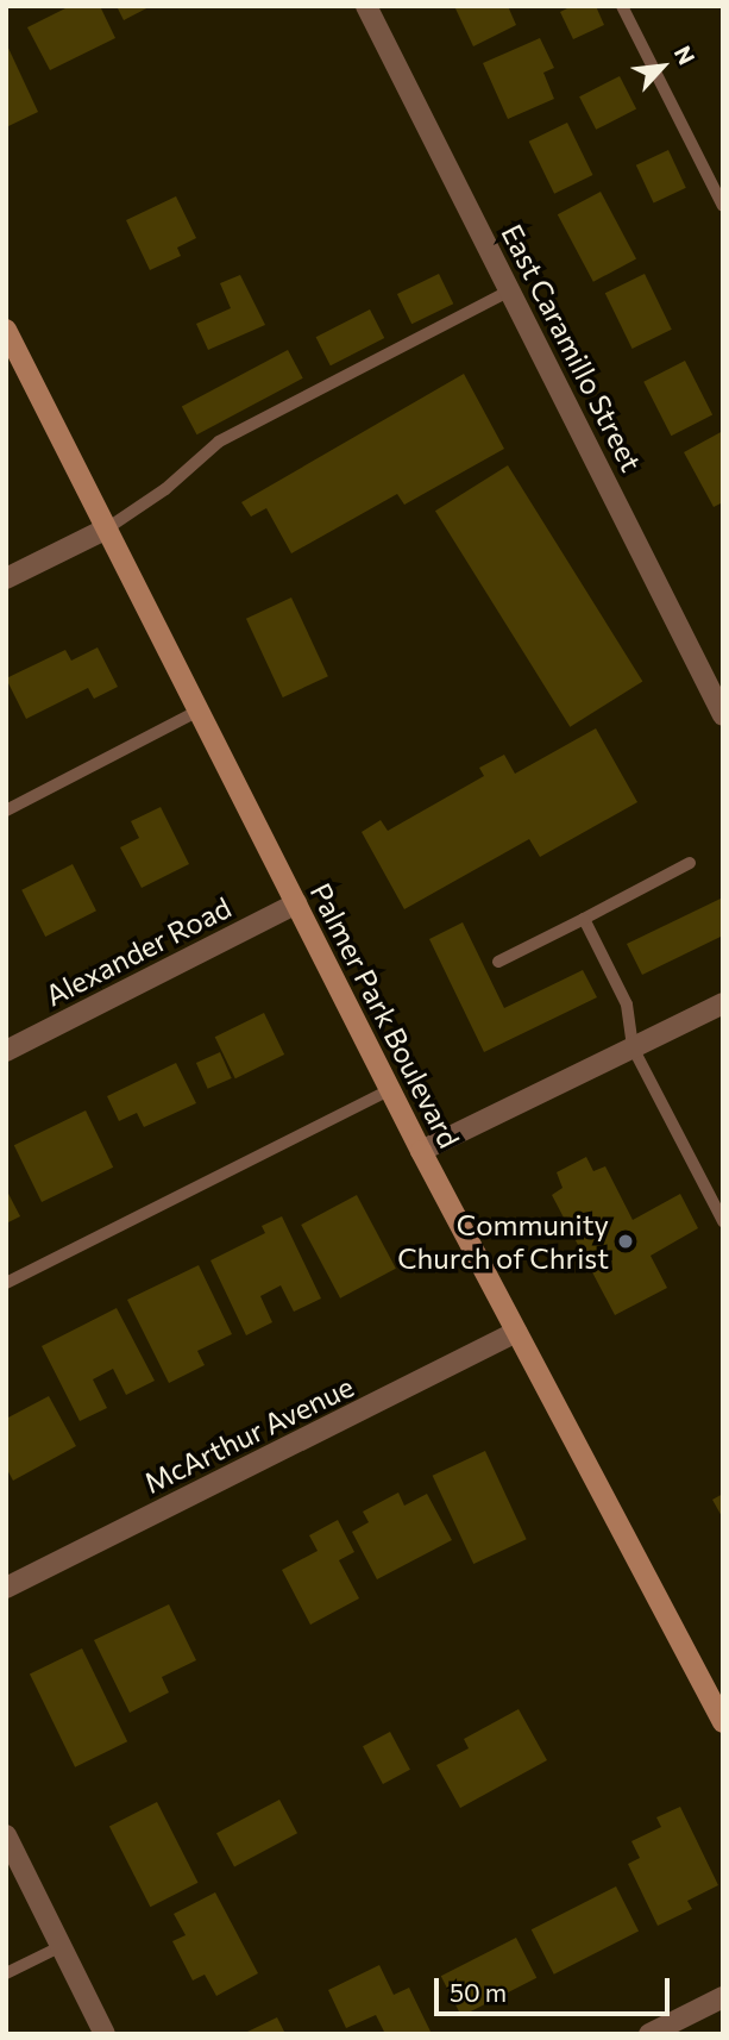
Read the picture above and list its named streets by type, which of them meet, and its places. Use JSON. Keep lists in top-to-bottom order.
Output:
{
  "streets": {
    "main road": ["Palmer Park Boulevard"],
    "street": ["East Caramillo Street", "Alexander Road", "McArthur Avenue"]
  },
  "crossings": [
    ["Alexander Road", "Palmer Park Boulevard"],
    ["Palmer Park Boulevard", "McArthur Avenue"]
  ],
  "places": ["Community Church of Christ"],
  "scale_bar": "50 m",
  "north": "top right"
}
